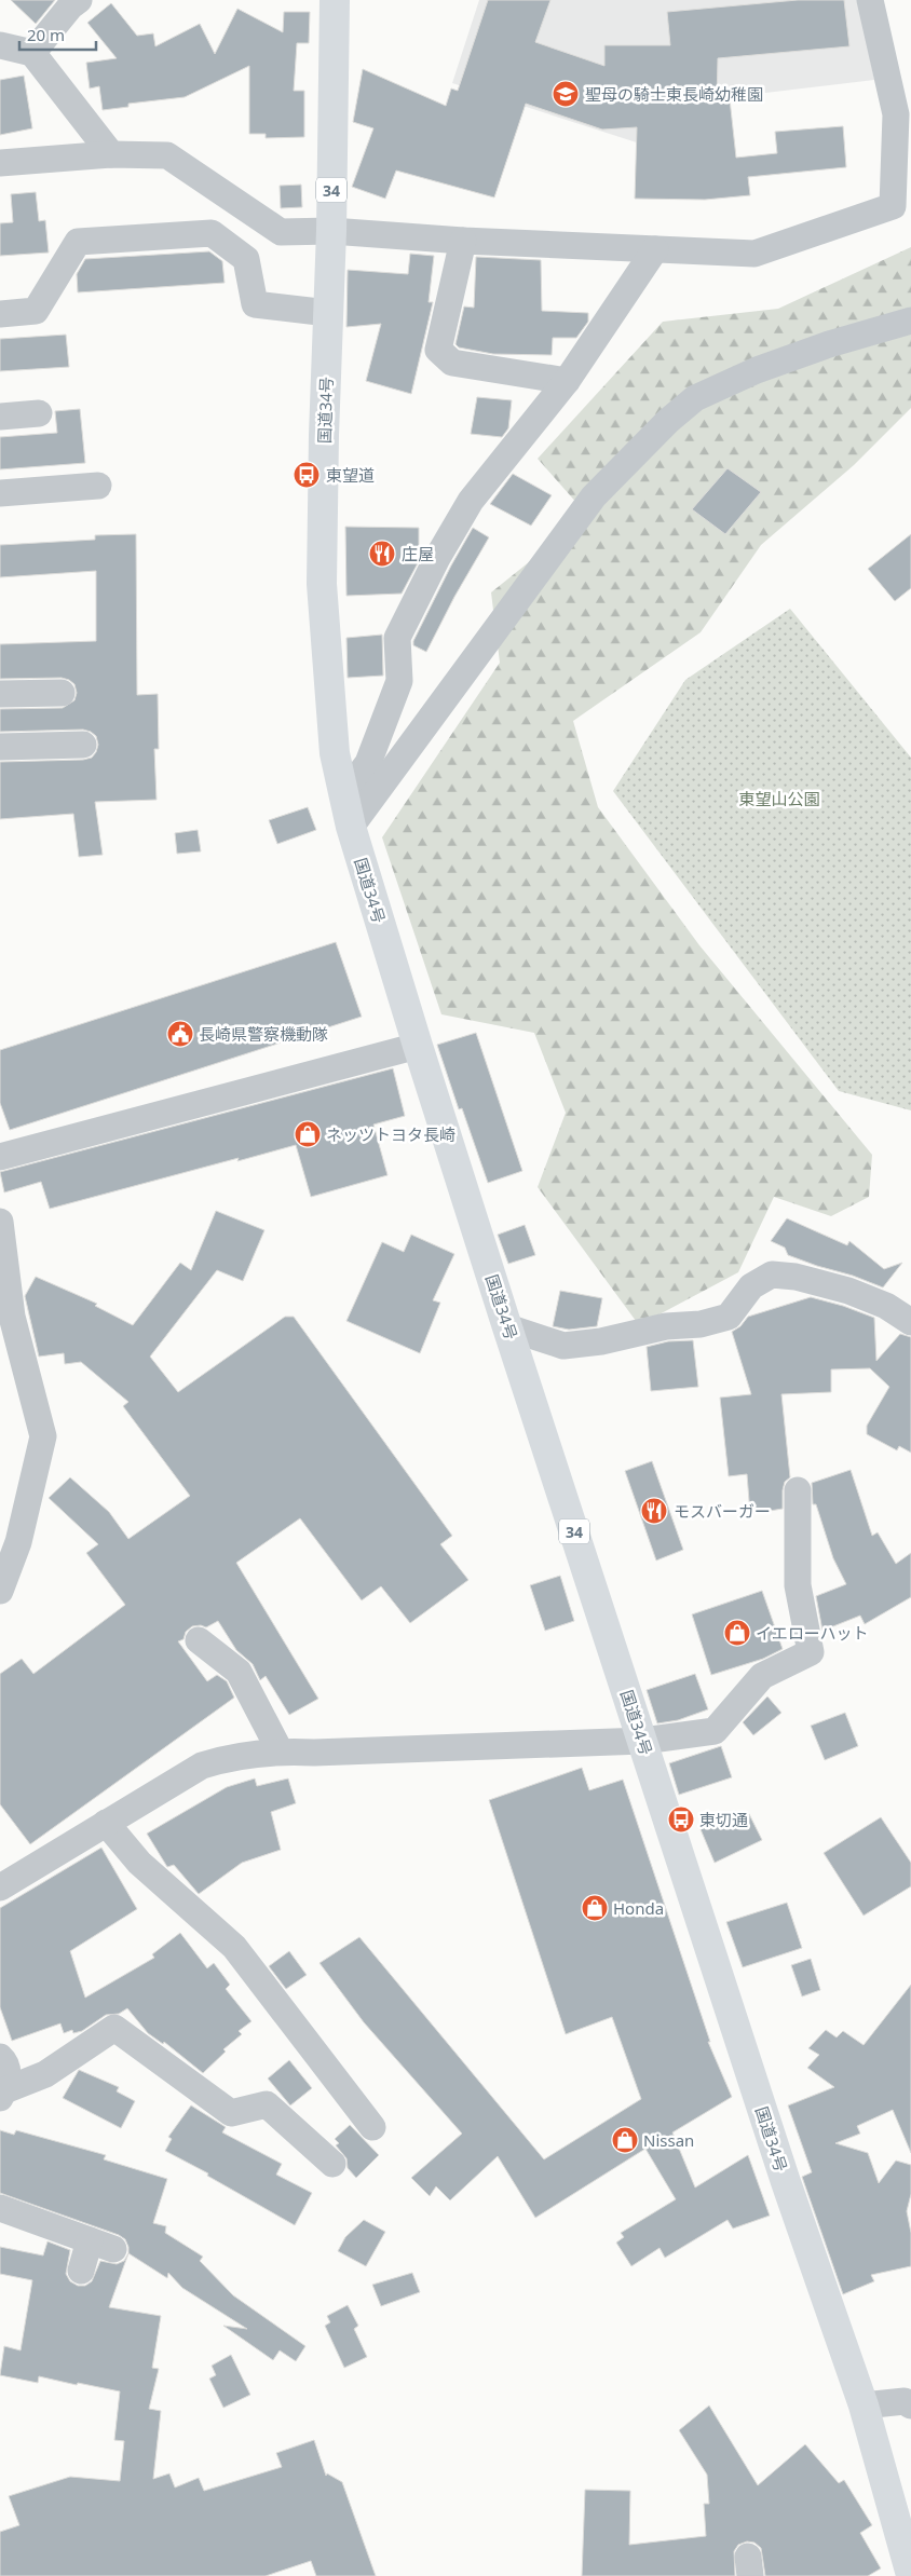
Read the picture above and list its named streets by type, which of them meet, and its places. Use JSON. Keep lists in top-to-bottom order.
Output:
{
  "streets": {
    "highway": ["34", "国道34号"]
  },
  "parks": ["東望山公園"],
  "places": {
    "school or university": ["聖母の騎士東長崎幼稚園"],
    "bus stop": ["東望道", "東切通"],
    "restaurant": ["庄屋", "モスバーガー"],
    "public building": ["長崎県警察機動隊"],
    "shop": [
      "ネッツトヨタ長崎",
      "イエローハット",
      "Honda",
      "Nissan"
    ]
  },
  "scale_bar": "20 m"
}
